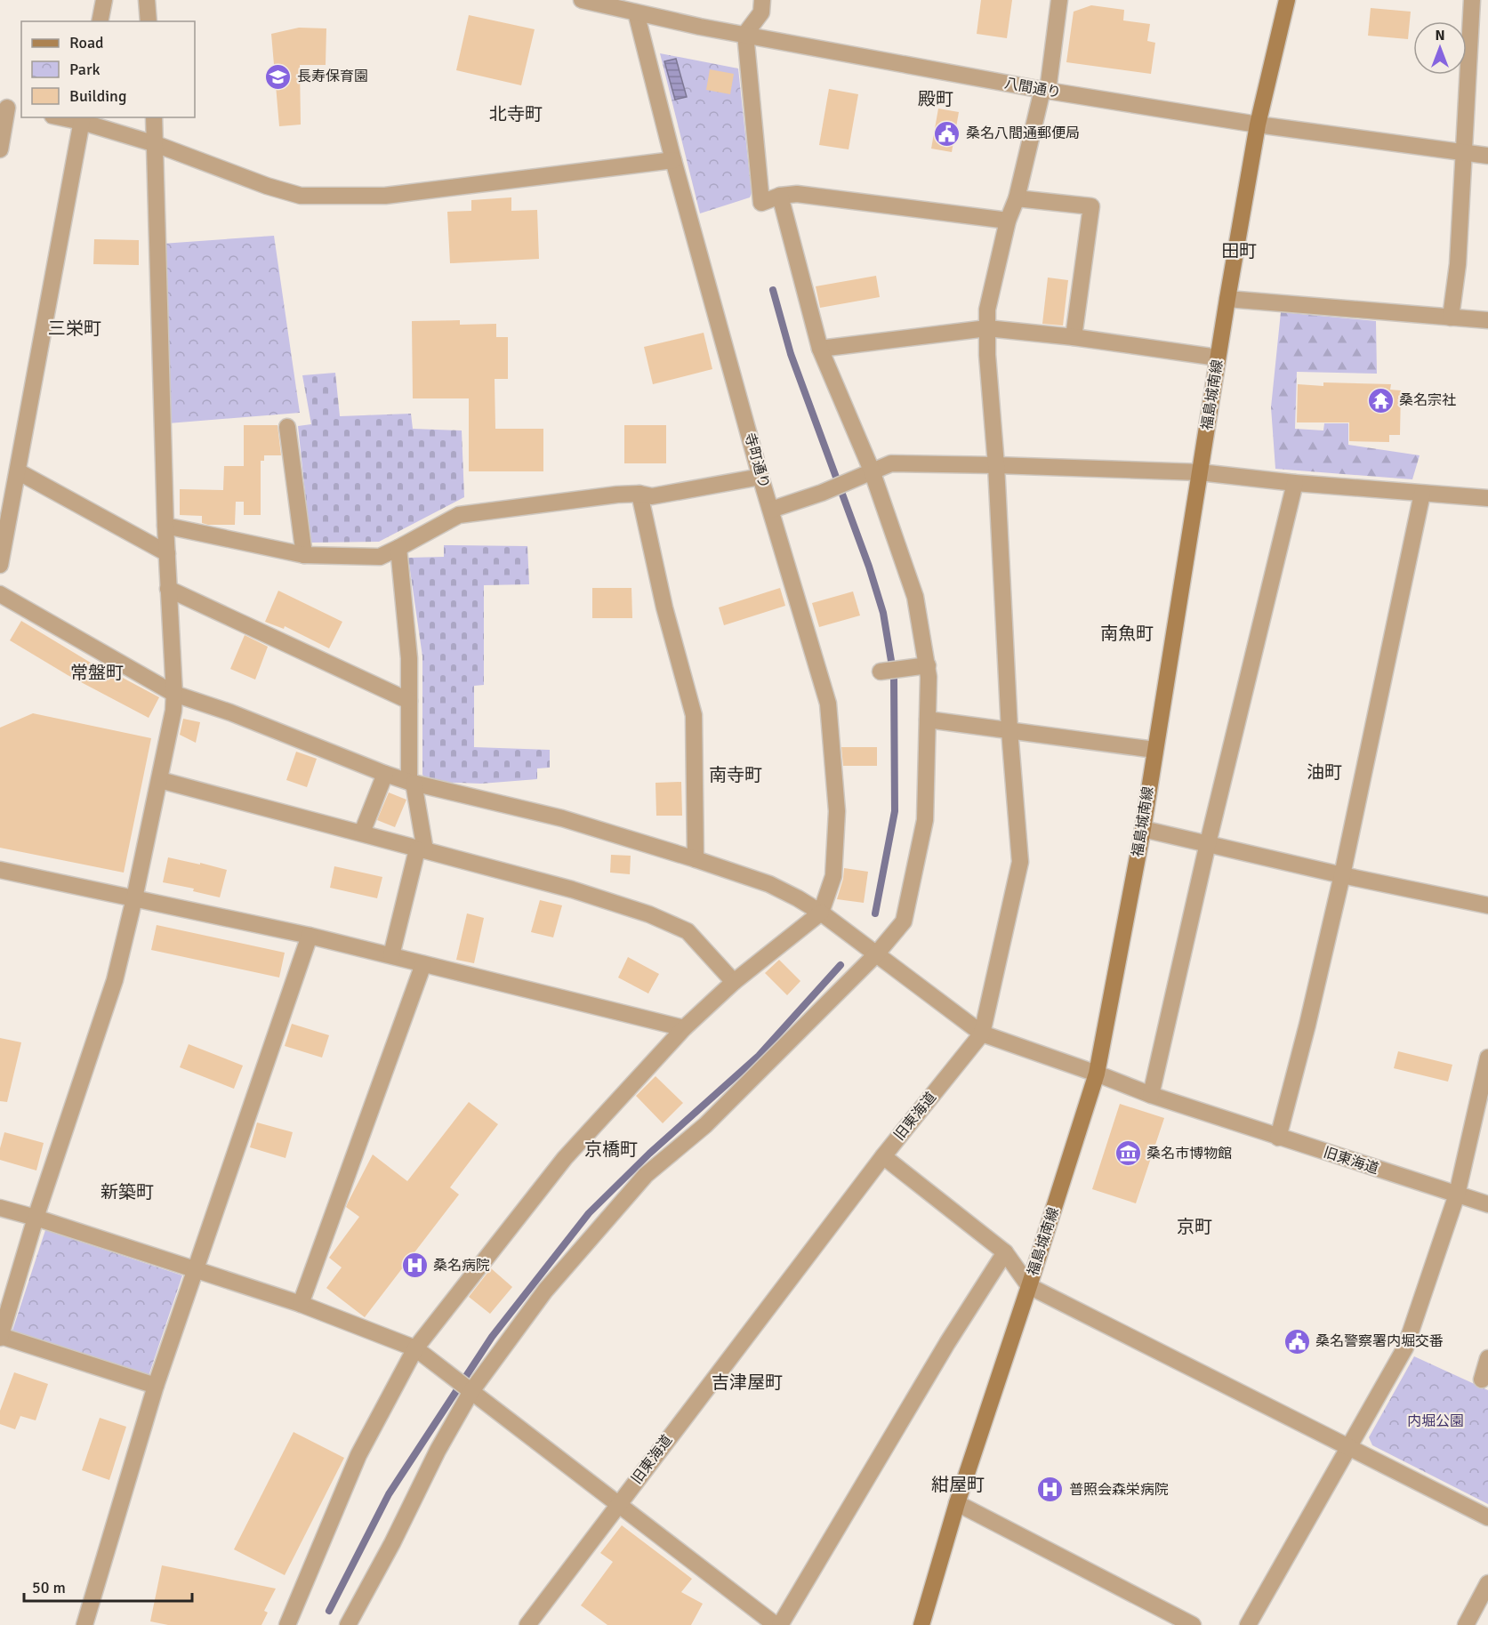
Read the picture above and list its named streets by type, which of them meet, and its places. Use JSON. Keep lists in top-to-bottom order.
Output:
{
  "streets": {
    "main road": ["福島城南線"],
    "street": ["八間通り", "寺町通り", "旧東海道"]
  },
  "crossings": [
    ["八間通り", "福島城南線"],
    ["八間通り", "寺町通り"],
    ["福島城南線", "旧東海道"]
  ],
  "districts": [
    "殿町",
    "北寺町",
    "田町",
    "三栄町",
    "南魚町",
    "常盤町",
    "油町",
    "南寺町",
    "京橋町",
    "新築町",
    "京町",
    "吉津屋町",
    "紺屋町"
  ],
  "parks": ["内堀公園"],
  "places": {
    "school or university": ["長寿保育園"],
    "public building": ["桑名八間通郵便局", "桑名警察署内堀交番"],
    "temple": ["桑名宗社"],
    "museum": ["桑名市博物館"],
    "hospital": ["桑名病院", "普照会森栄病院"]
  },
  "legend": ["Road", "Park", "Building"],
  "scale_bar": "50 m",
  "north": "top"
}
